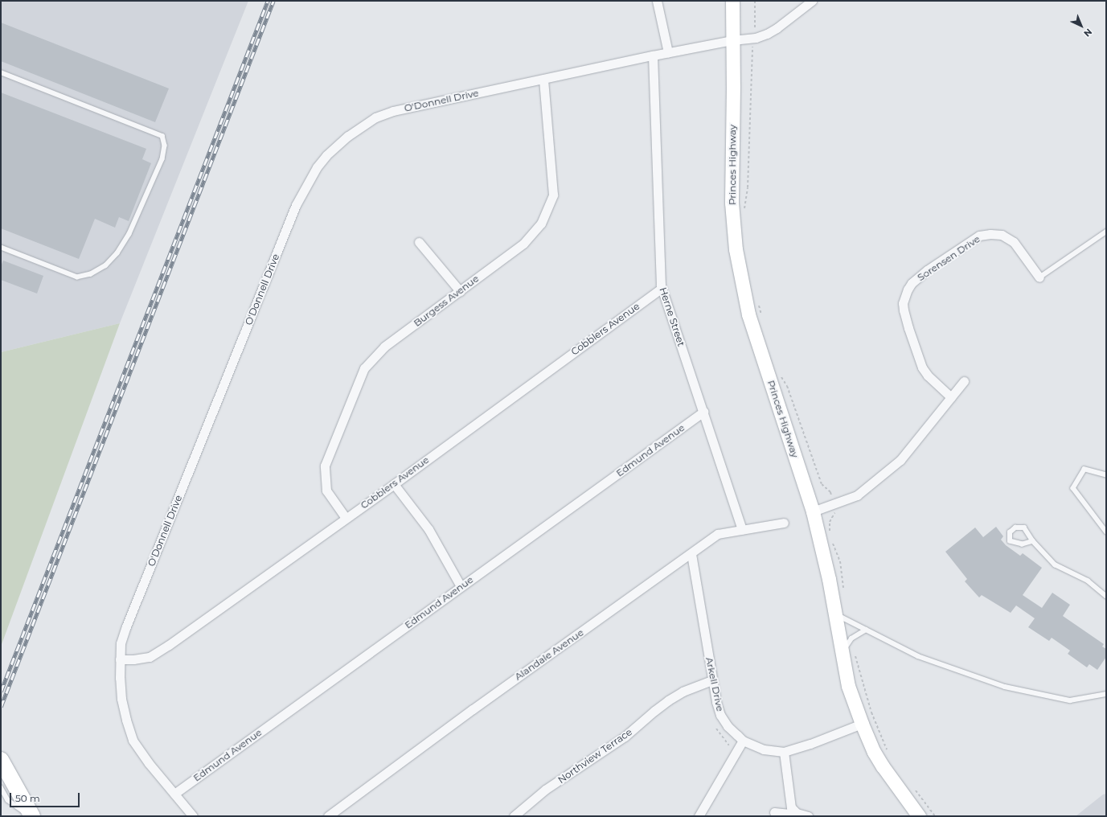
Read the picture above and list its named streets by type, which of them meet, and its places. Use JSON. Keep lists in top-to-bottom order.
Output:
{
  "streets": {
    "main road": ["Princes Highway"],
    "street": [
      "O'Donnell Drive",
      "Sorensen Drive",
      "Burgess Avenue",
      "Herne Street",
      "Cobblers Avenue",
      "Edmund Avenue",
      "Alandale Avenue",
      "Arkell Drive",
      "Northview Terrace"
    ]
  },
  "crossings": [
    ["O'Donnell Drive", "Princes Highway"],
    ["O'Donnell Drive", "Burgess Avenue"],
    ["O'Donnell Drive", "Herne Street"],
    ["O'Donnell Drive", "Cobblers Avenue"],
    ["O'Donnell Drive", "Edmund Avenue"],
    ["Princes Highway", "Arkell Drive"],
    ["Burgess Avenue", "Cobblers Avenue"],
    ["Herne Street", "Cobblers Avenue"],
    ["Herne Street", "Edmund Avenue"],
    ["Herne Street", "Alandale Avenue"],
    ["Alandale Avenue", "Arkell Drive"],
    ["Arkell Drive", "Northview Terrace"]
  ],
  "scale_bar": "50 m",
  "north": "bottom right"
}
